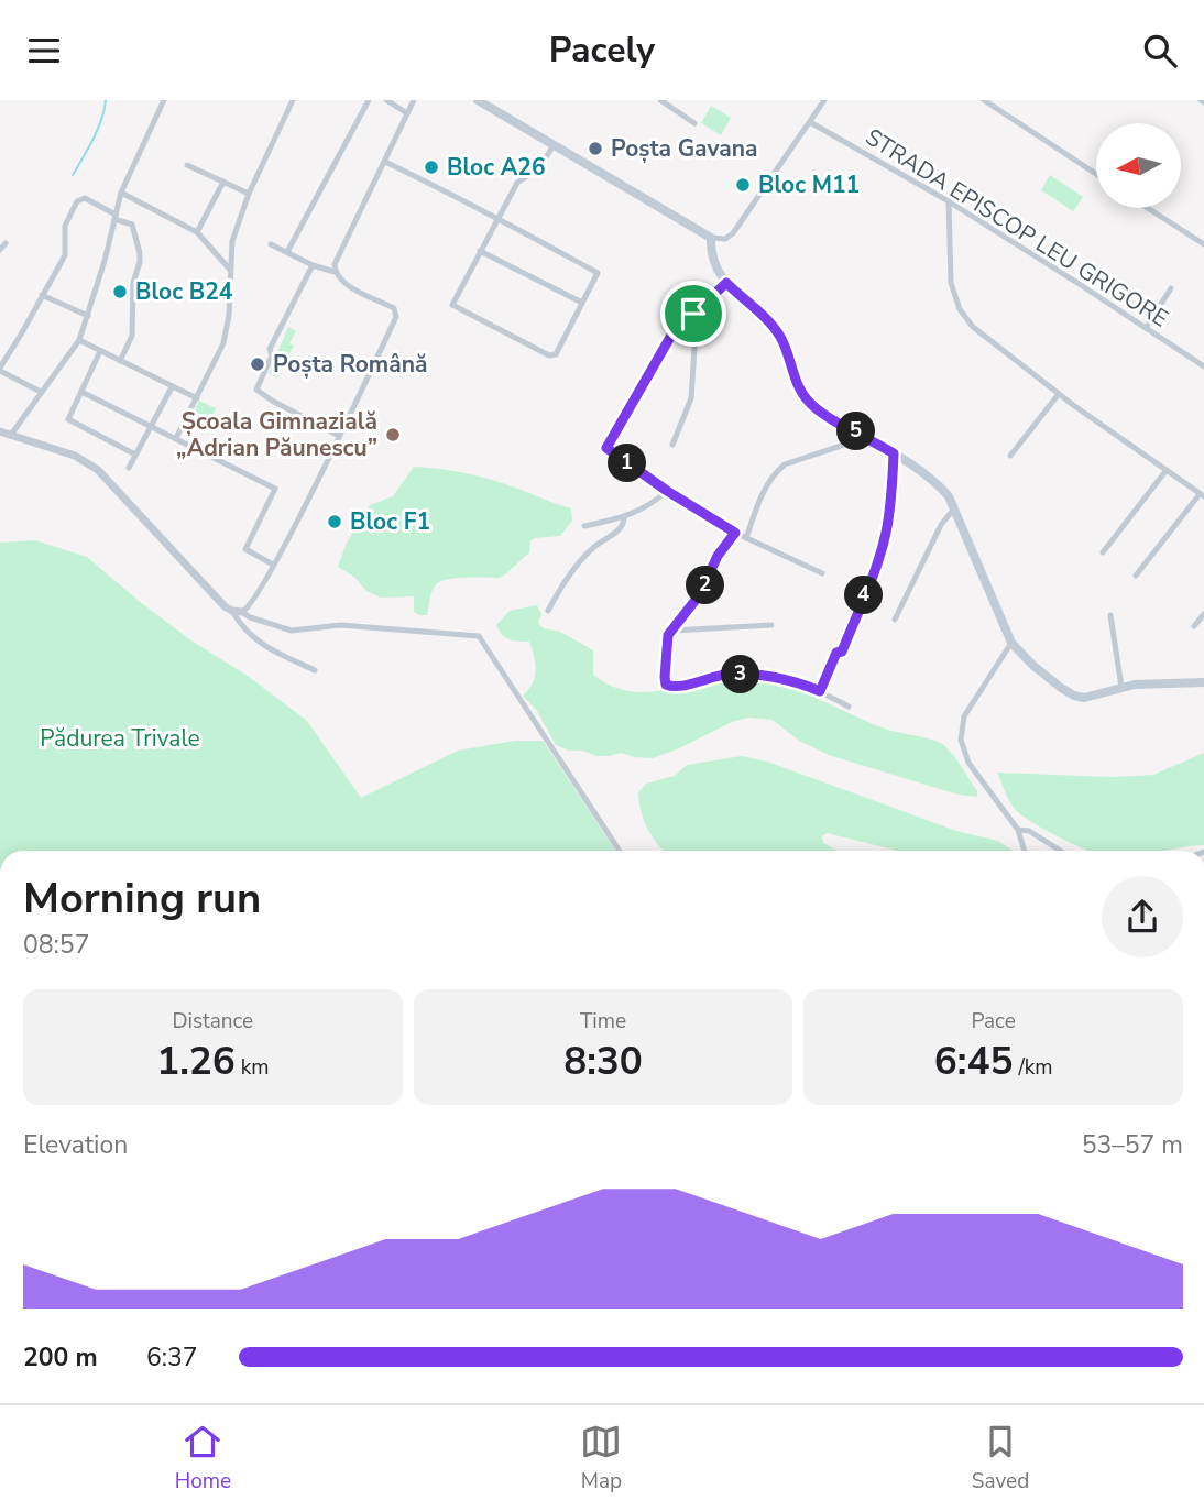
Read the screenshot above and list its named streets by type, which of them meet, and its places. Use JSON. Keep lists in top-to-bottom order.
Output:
{
  "streets": {
    "street": ["STRADA EPISCOP LEU GRIGORE"]
  },
  "parks": ["Pădurea Trivale"],
  "places": [
    "Poșta Gavana",
    "Bloc A26",
    "Bloc M11",
    "Bloc B24",
    "Poșta Română",
    "Școala Gimnazială „Adrian Păunescu”",
    "Bloc F1"
  ],
  "north": "left",
  "page": {
    "header": "Pacely",
    "pins": [
      "5",
      "1",
      "2",
      "4",
      "3"
    ],
    "heading": ["Morning run", "08:57"],
    "stats": [
      ["Distance", "1.26 km"],
      ["Time", "8:30"],
      ["Pace", "6:45 /km"]
    ],
    "chart": ["Elevation", "53–57 m"],
    "list": [
      {
        "name": "200 m",
        "note": "6:37"
      }
    ],
    "tabs": ["Home", "Map", "Saved"]
  }
}
